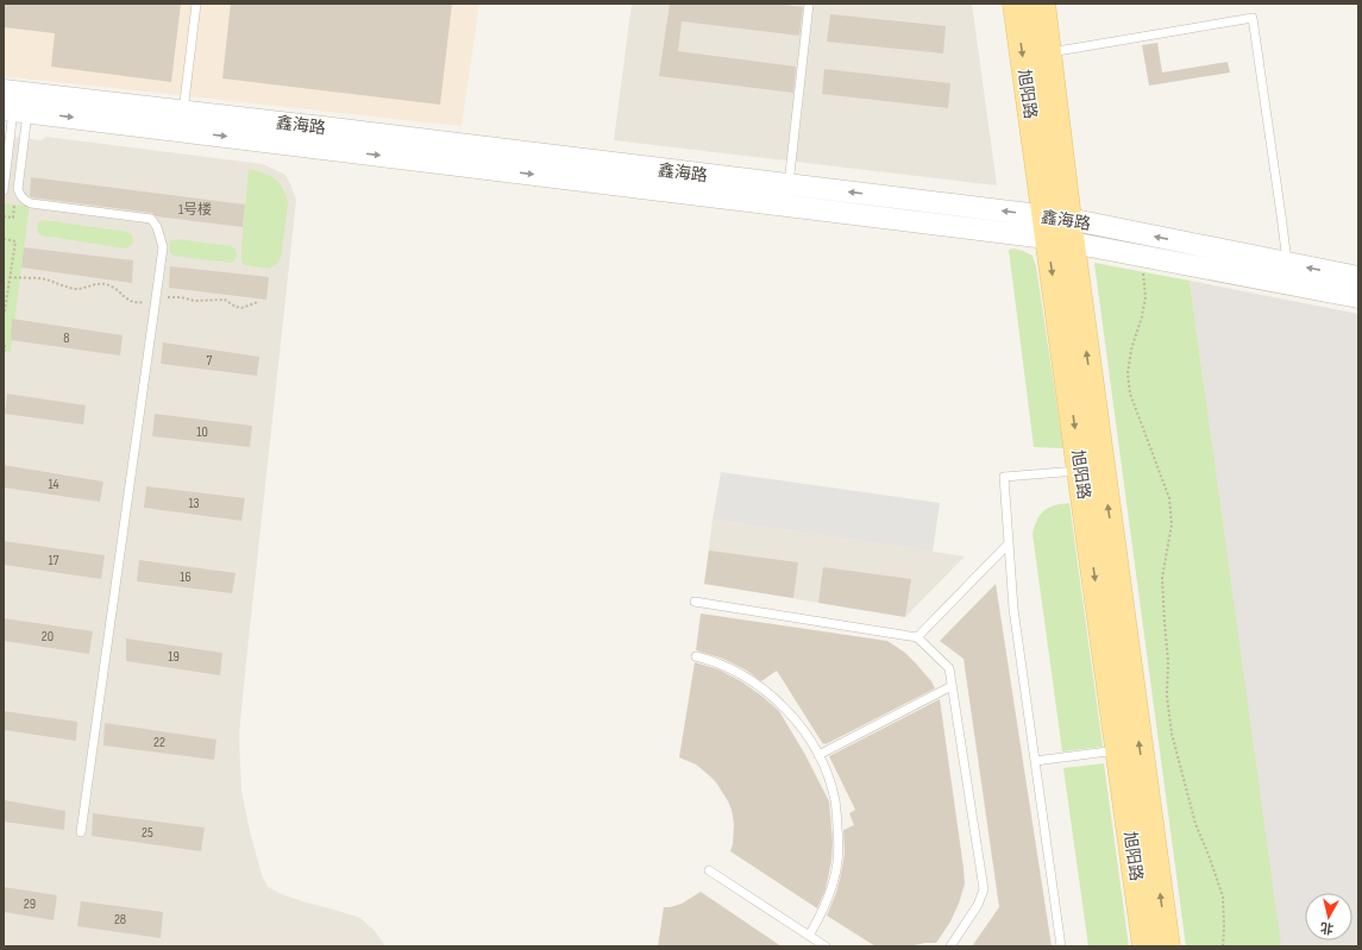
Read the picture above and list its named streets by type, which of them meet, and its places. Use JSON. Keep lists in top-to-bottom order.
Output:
{
  "streets": {
    "main road": ["旭阳路"],
    "street": ["鑫海路"]
  },
  "crossings": [
    ["旭阳路", "鑫海路"]
  ],
  "house_numbers": [
    "1号楼",
    "8",
    "7",
    "10",
    "14",
    "13",
    "17",
    "16",
    "20",
    "19",
    "22",
    "25",
    "29",
    "28"
  ],
  "north": "bottom"
}
